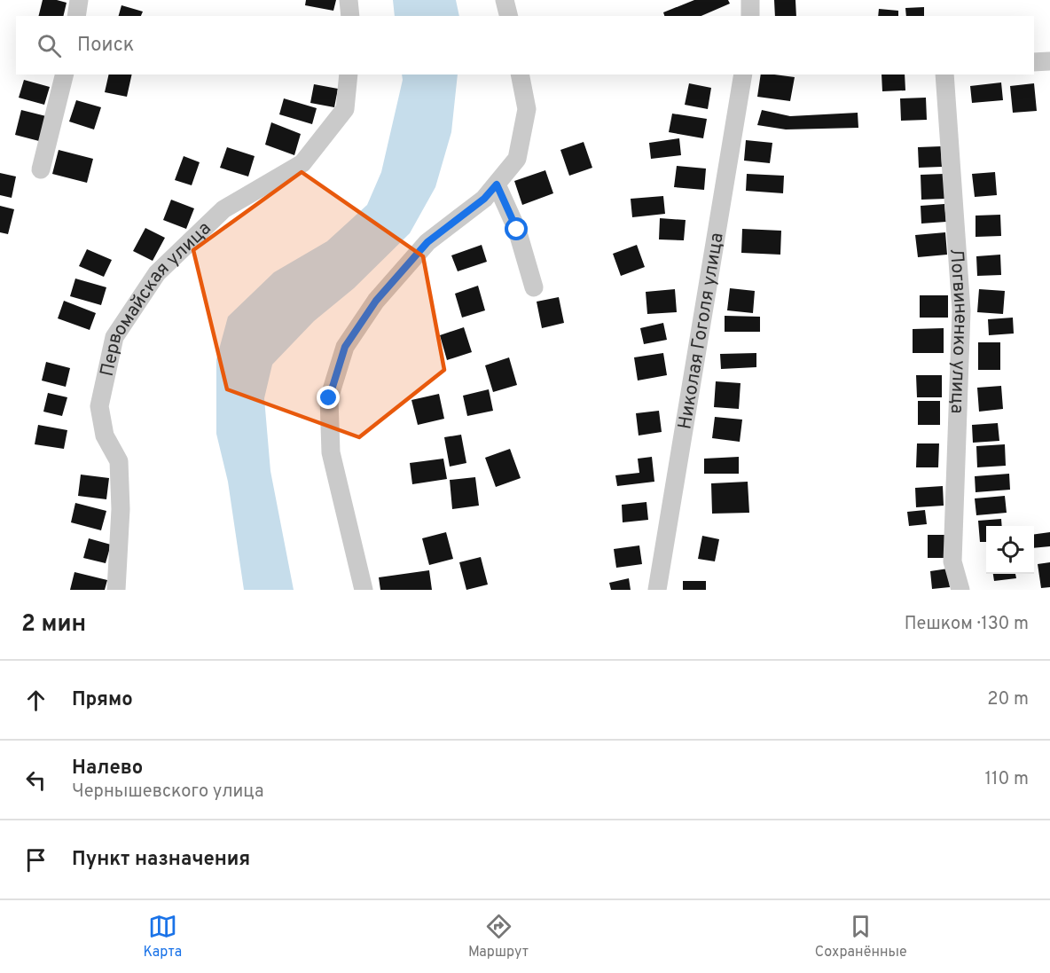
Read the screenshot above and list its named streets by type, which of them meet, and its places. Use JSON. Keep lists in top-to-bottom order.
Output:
{
  "streets": {
    "street": ["Первомайская улица", "Николая Гоголя улица", "Логвиненко улица"]
  },
  "page": {
    "search": "Поиск",
    "heading": ["2 мин", "Пешком · 130 m"],
    "list": [
      ["Прямо", "20 m"],
      ["Налево", "Чернышевского улица", "110 m"],
      "Пункт назначения"
    ],
    "nav": ["Карта", "Маршрут", "Сохранённые"]
  }
}
